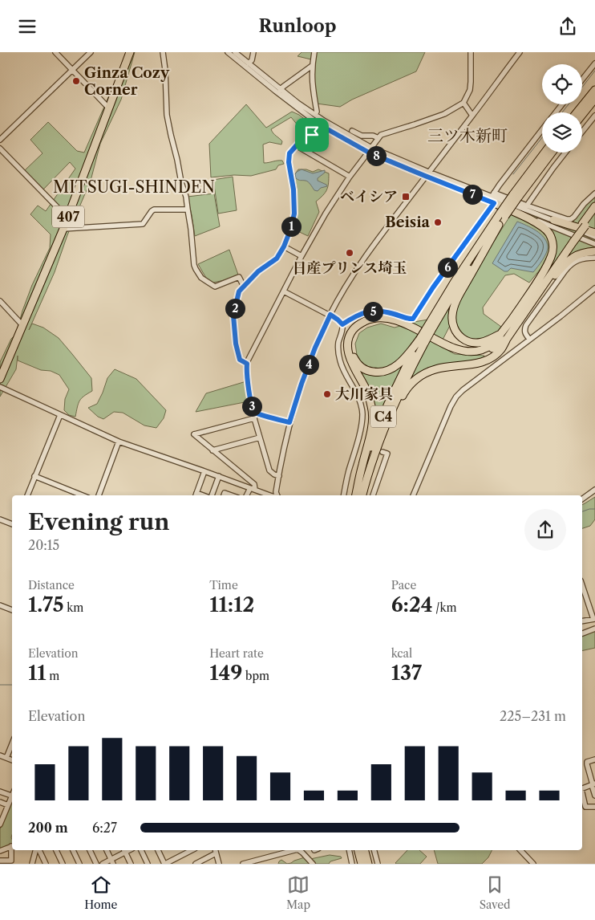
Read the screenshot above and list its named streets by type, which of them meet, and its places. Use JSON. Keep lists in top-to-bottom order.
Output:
{
  "streets": {
    "highway": ["407", "C4"]
  },
  "districts": ["三ツ木新町", "MITSUGI-SHINDEN"],
  "places": {
    "other": [
      "Ginza Cozy Corner",
      "Beisia",
      "日産プリンス埼玉",
      "大川家具"
    ],
    "transit": ["ベイシア"]
  },
  "page": {
    "header": "Runloop",
    "pins": [
      "8",
      "7",
      "1",
      "6",
      "2",
      "5",
      "4",
      "3"
    ],
    "heading": ["Evening run", "20:15"],
    "stats": [
      ["Distance", "1.75 km"],
      ["Time", "11:12"],
      ["Pace", "6:24 /km"],
      ["Elevation", "11 m"],
      ["Heart rate", "149 bpm"],
      ["kcal", "137"]
    ],
    "chart": ["Elevation", "225–231 m"],
    "list": [
      {
        "name": "200 m",
        "note": "6:27"
      }
    ],
    "tabs": ["Home", "Map", "Saved"]
  }
}
